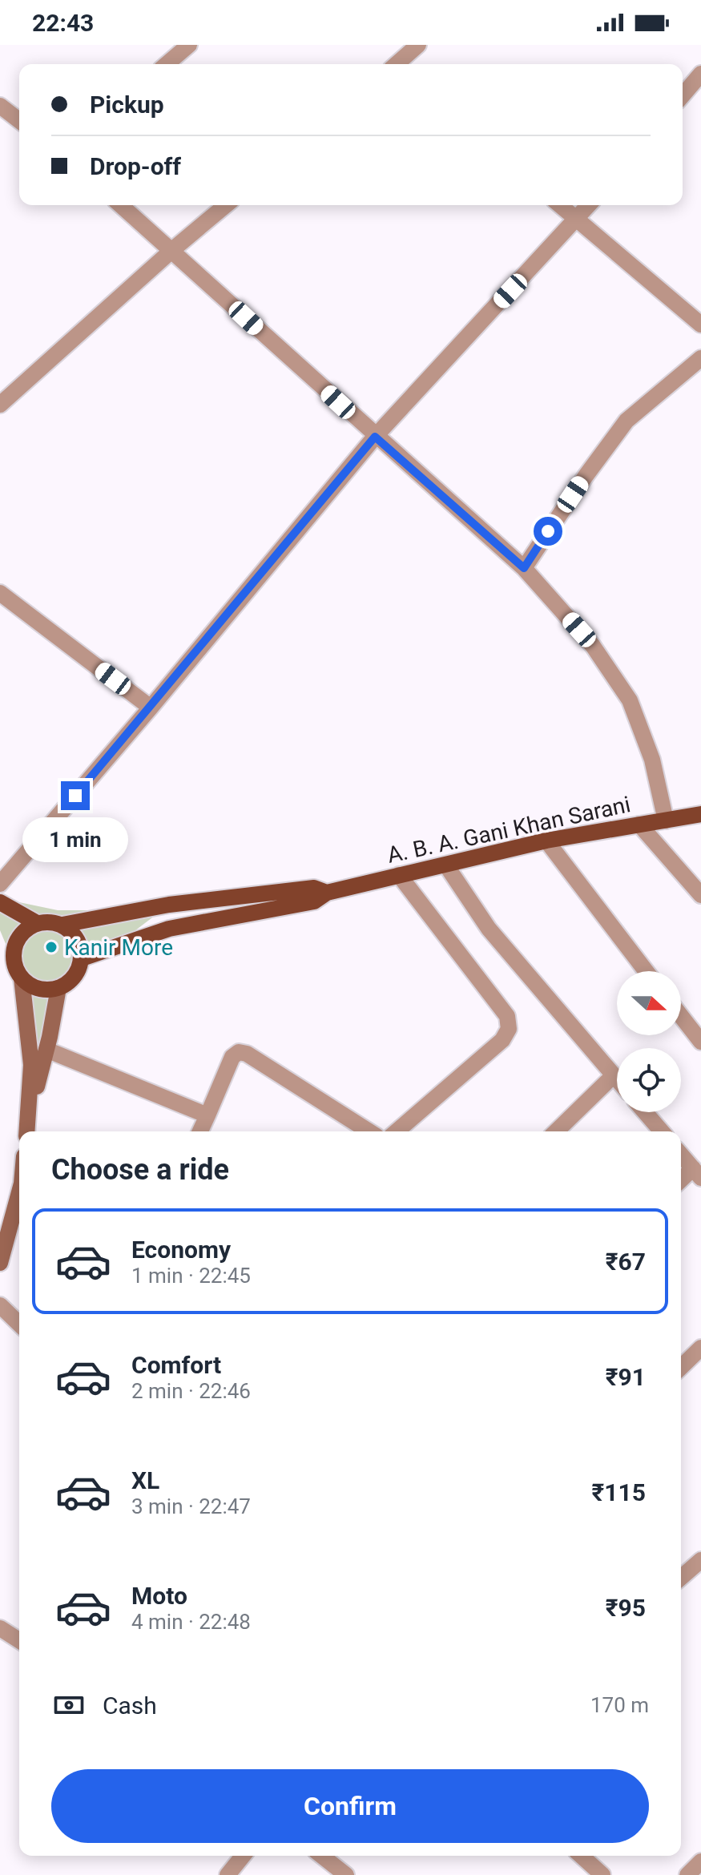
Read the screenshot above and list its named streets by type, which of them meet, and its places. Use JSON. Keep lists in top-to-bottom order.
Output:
{
  "streets": {
    "main road": ["A. B. A. Gani Khan Sarani"]
  },
  "places": ["Kanir More"],
  "north": "right",
  "page": {
    "status": "22:43",
    "banner": ["Pickup", "Drop-off"],
    "bubble": "1 min",
    "heading": "Choose a ride",
    "list": [
      {
        "name": "Economy",
        "note": "1 min · 22:45",
        "value": "₹67"
      },
      {
        "name": "Comfort",
        "note": "2 min · 22:46",
        "value": "₹91"
      },
      {
        "name": "XL",
        "note": "3 min · 22:47",
        "value": "₹115"
      },
      {
        "name": "Moto",
        "note": "4 min · 22:48",
        "value": "₹95"
      }
    ],
    "pay": ["Cash", "170 m"],
    "buttons": "Confirm"
  }
}
